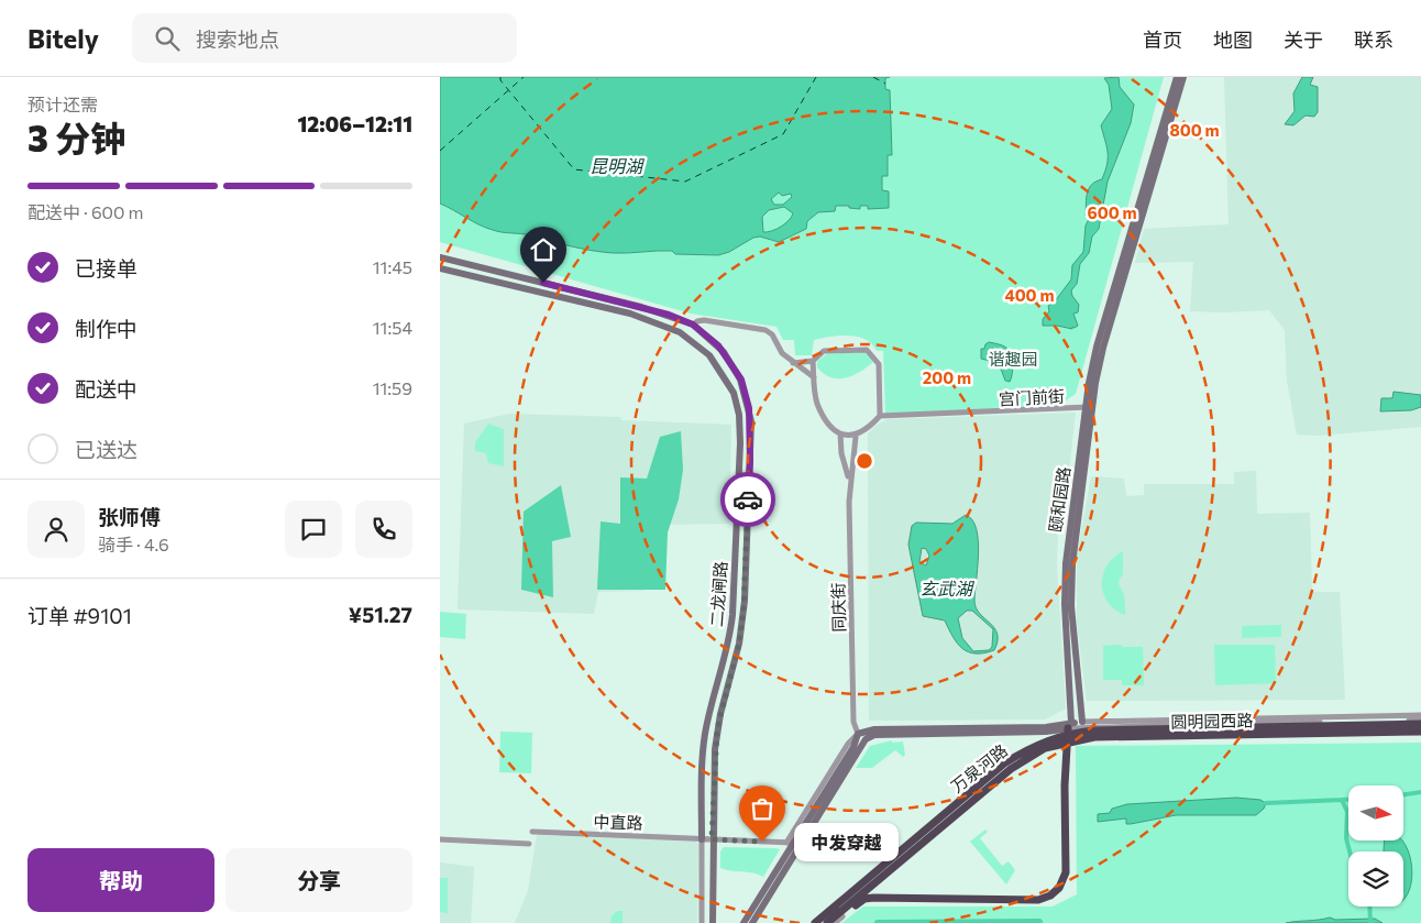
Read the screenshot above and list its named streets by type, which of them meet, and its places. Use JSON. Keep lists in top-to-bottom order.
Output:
{
  "streets": {
    "highway": ["圆明园西路", "万泉河路"],
    "main road": ["颐和园路", "二龙闸路"],
    "street": ["宫门前街", "同庆街", "中直路"]
  },
  "crossings": [
    ["宫门前街", "颐和园路"],
    ["颐和园路", "圆明园西路"],
    ["二龙闸路", "中直路"],
    ["圆明园西路", "万泉河路"]
  ],
  "water": ["昆明湖", "玄武湖"],
  "parks": ["谐趣园"],
  "places": ["中发穿越"],
  "north": "right",
  "page": {
    "header": "Bitely",
    "search": "搜索地点",
    "nav": [
      "首页",
      "地图",
      "关于",
      "联系"
    ],
    "heading": ["3 分钟", "预计还需", "12:06–12:11"],
    "panel": [
      "张师傅",
      "骑手 · 4.6",
      "订单 #9101",
      "¥51.27"
    ],
    "bar": "配送中 · 600 m",
    "list": [
      ["已接单", "11:45"],
      ["制作中", "11:54"],
      ["配送中", "11:59"],
      "已送达"
    ],
    "bubble": "中发穿越",
    "buttons": ["帮助", "分享"]
  },
  "rings": [
    "800 m",
    "600 m",
    "400 m",
    "200 m"
  ]
}
